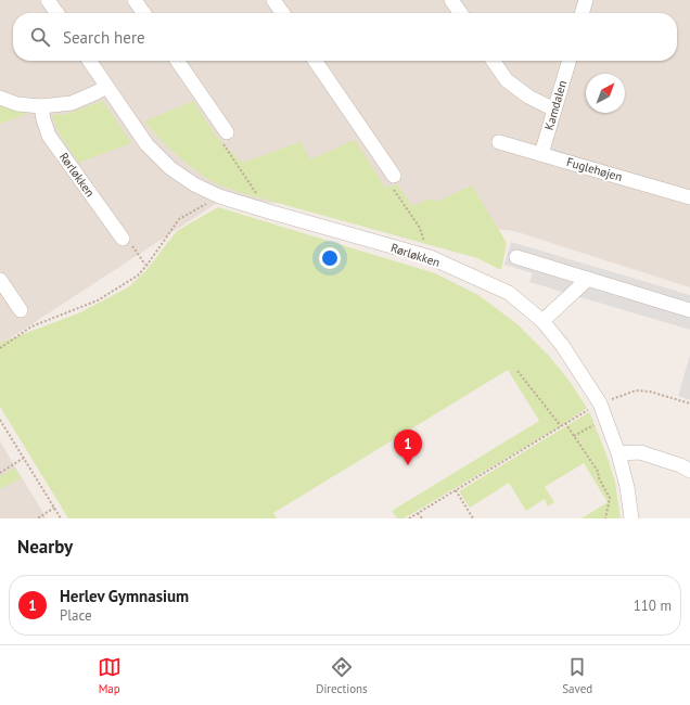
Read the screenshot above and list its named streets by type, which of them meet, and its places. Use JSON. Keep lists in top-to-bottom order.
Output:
{
  "streets": {
    "street": ["Kamdalen", "Fuglehøjen", "Rørløkken"]
  },
  "crossings": [
    ["Kamdalen", "Fuglehøjen"]
  ],
  "north": "top right",
  "page": {
    "search": "Search here",
    "pins": "1",
    "heading": "Nearby",
    "list": [
      {
        "mark": "1",
        "name": "Herlev Gymnasium",
        "note": "Place",
        "value": "110 m"
      }
    ],
    "nav": ["Map", "Directions", "Saved"]
  }
}
